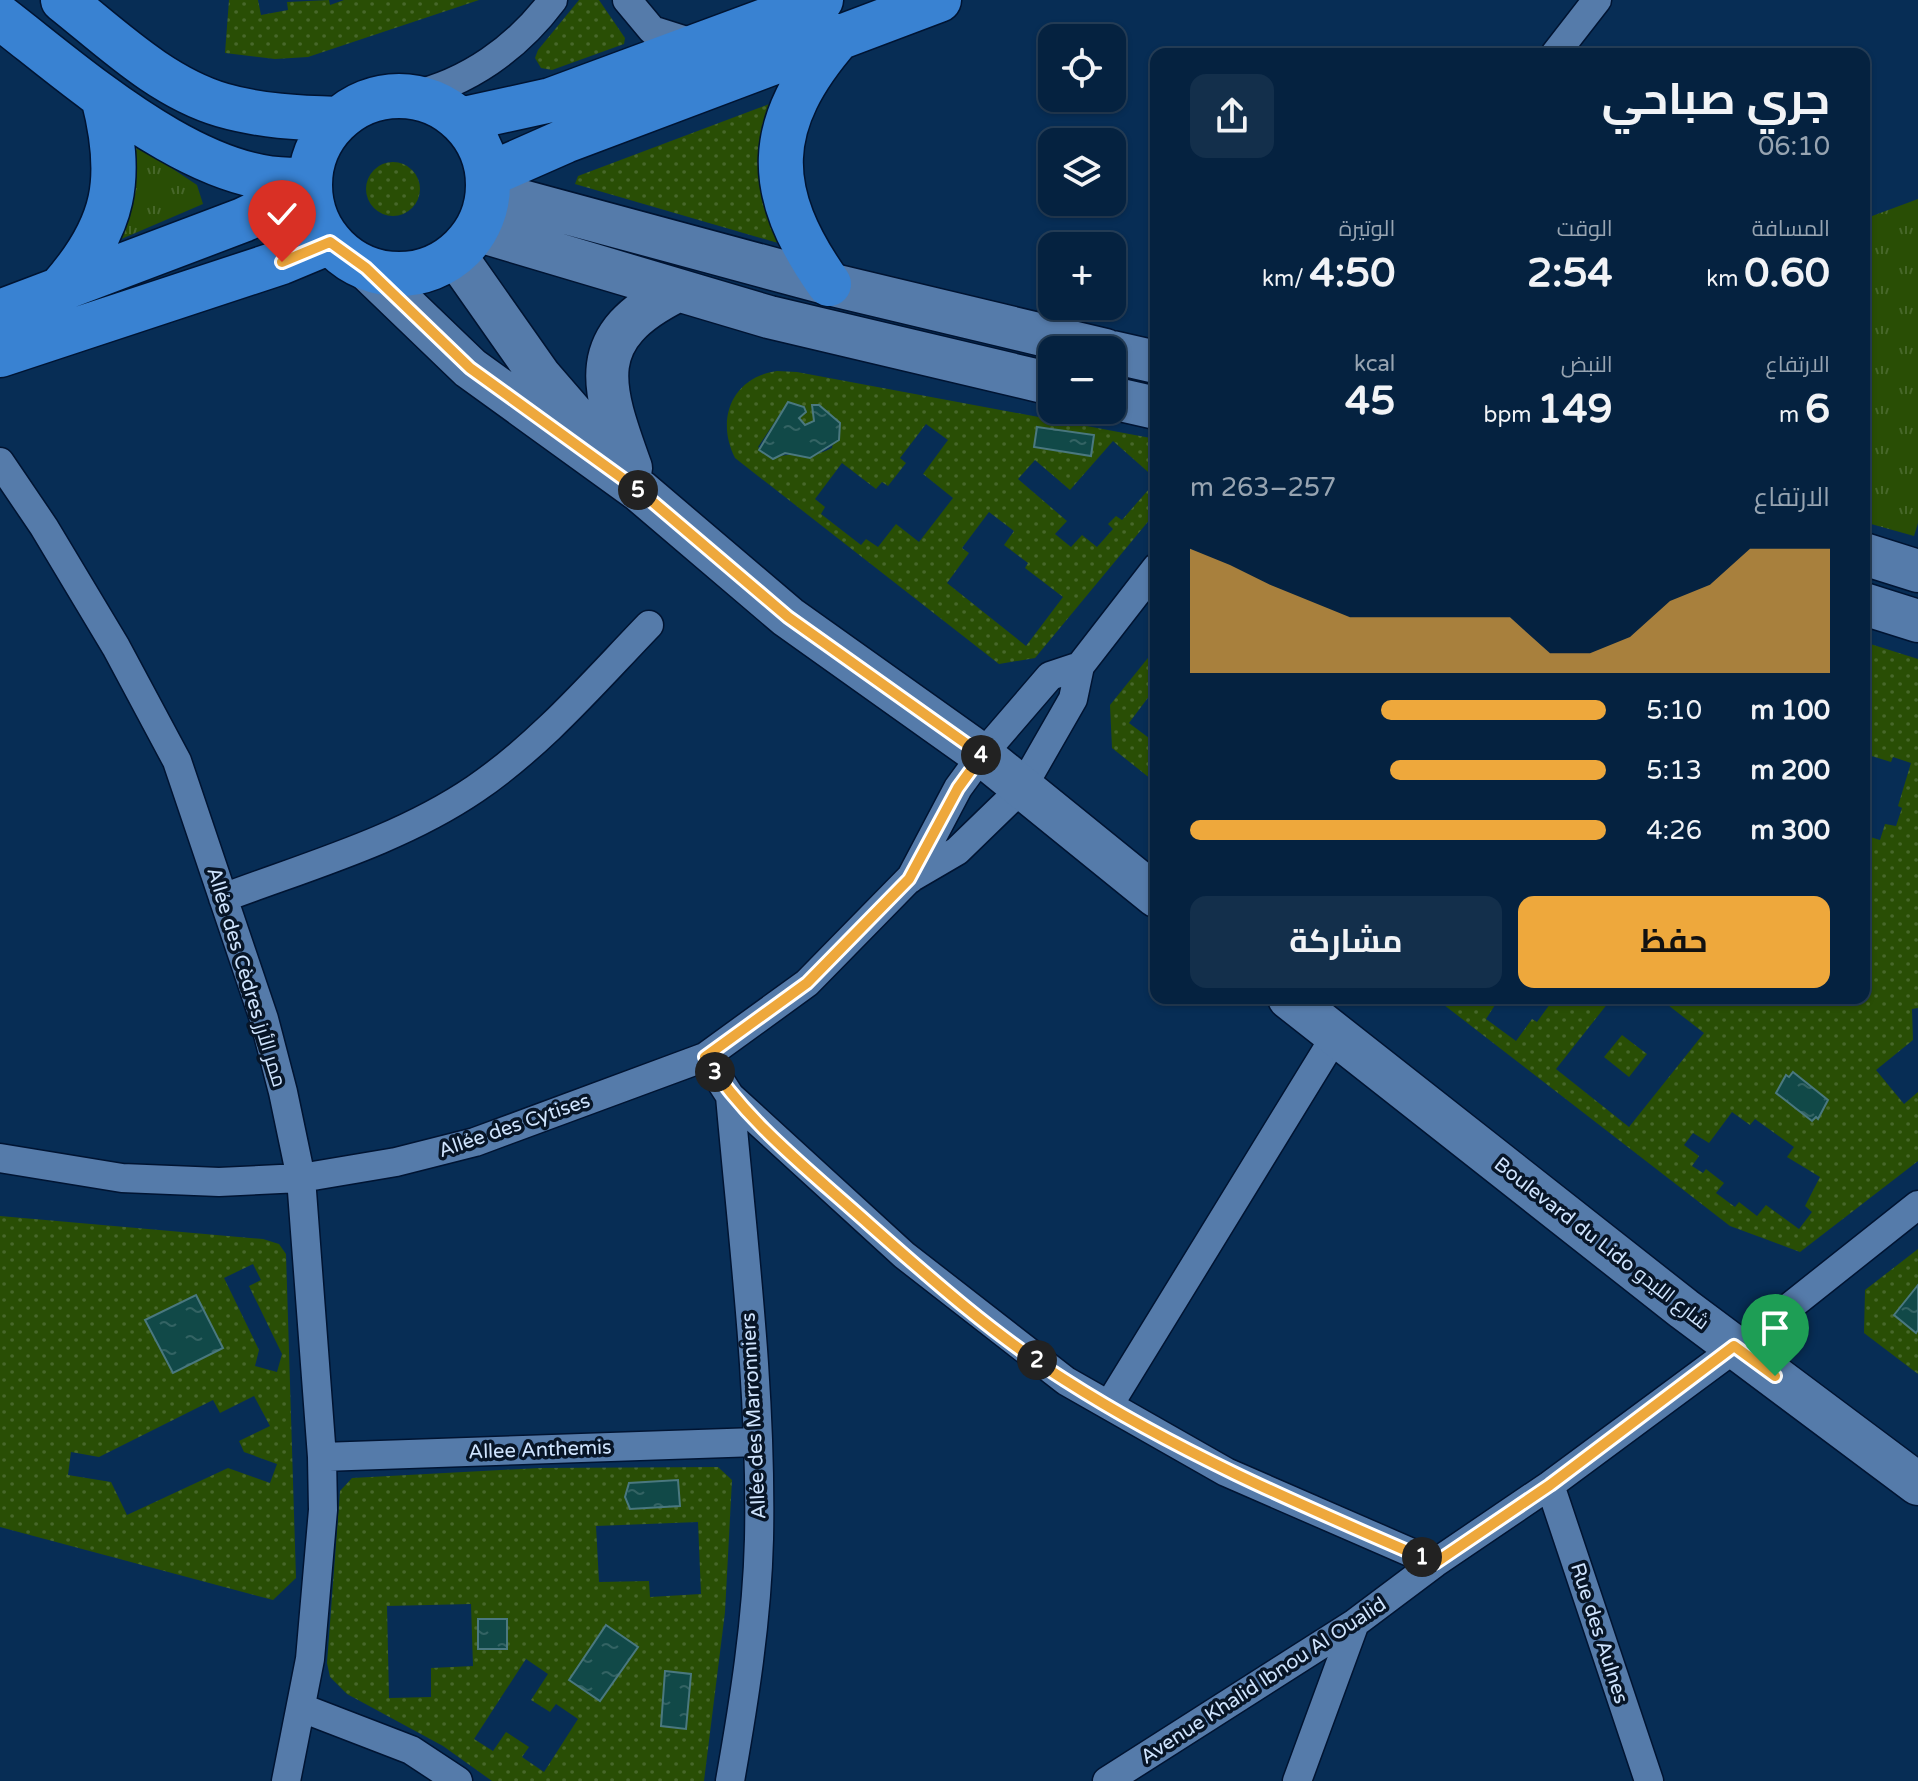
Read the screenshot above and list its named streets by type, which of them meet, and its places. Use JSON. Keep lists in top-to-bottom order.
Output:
{
  "streets": {
    "main road": ["Boulevard du Lido شارع الليدو"],
    "street": [
      "Allée des Cèdres ممر الأرز",
      "Allée des Cytises",
      "Allée des Marronniers",
      "Allee Anthemis",
      "Rue des Aulnes",
      "Avenue Khalid Ibnou Al Oualid"
    ]
  },
  "crossings": [
    ["Allée des Cèdres ممر الأرز", "Allée des Cytises"],
    ["Allée des Cèdres ممر الأرز", "Allee Anthemis"],
    ["Allée des Cytises", "Allée des Marronniers"],
    ["Boulevard du Lido شارع الليدو", "Avenue Khalid Ibnou Al Oualid"],
    ["Allée des Marronniers", "Allee Anthemis"],
    ["Rue des Aulnes", "Avenue Khalid Ibnou Al Oualid"]
  ],
  "page": {
    "map_buttons": ["+", "−"],
    "heading": ["جري صباحي", "06:10"],
    "stats": [
      ["المسافة", "0.60 km"],
      ["الوقت", "2:54"],
      ["الوتيرة", "4:50 /km"],
      ["الارتفاع", "6 m"],
      ["النبض", "149 bpm"],
      ["kcal", "45"]
    ],
    "chart": ["الارتفاع", "257–263 m"],
    "pins": [
      "5",
      "4",
      "3",
      "2",
      "1"
    ],
    "list": [
      {
        "name": "100 m",
        "note": "5:10"
      },
      {
        "name": "200 m",
        "note": "5:13"
      },
      {
        "name": "300 m",
        "note": "4:26"
      }
    ],
    "buttons": ["حفظ", "مشاركة"]
  }
}
